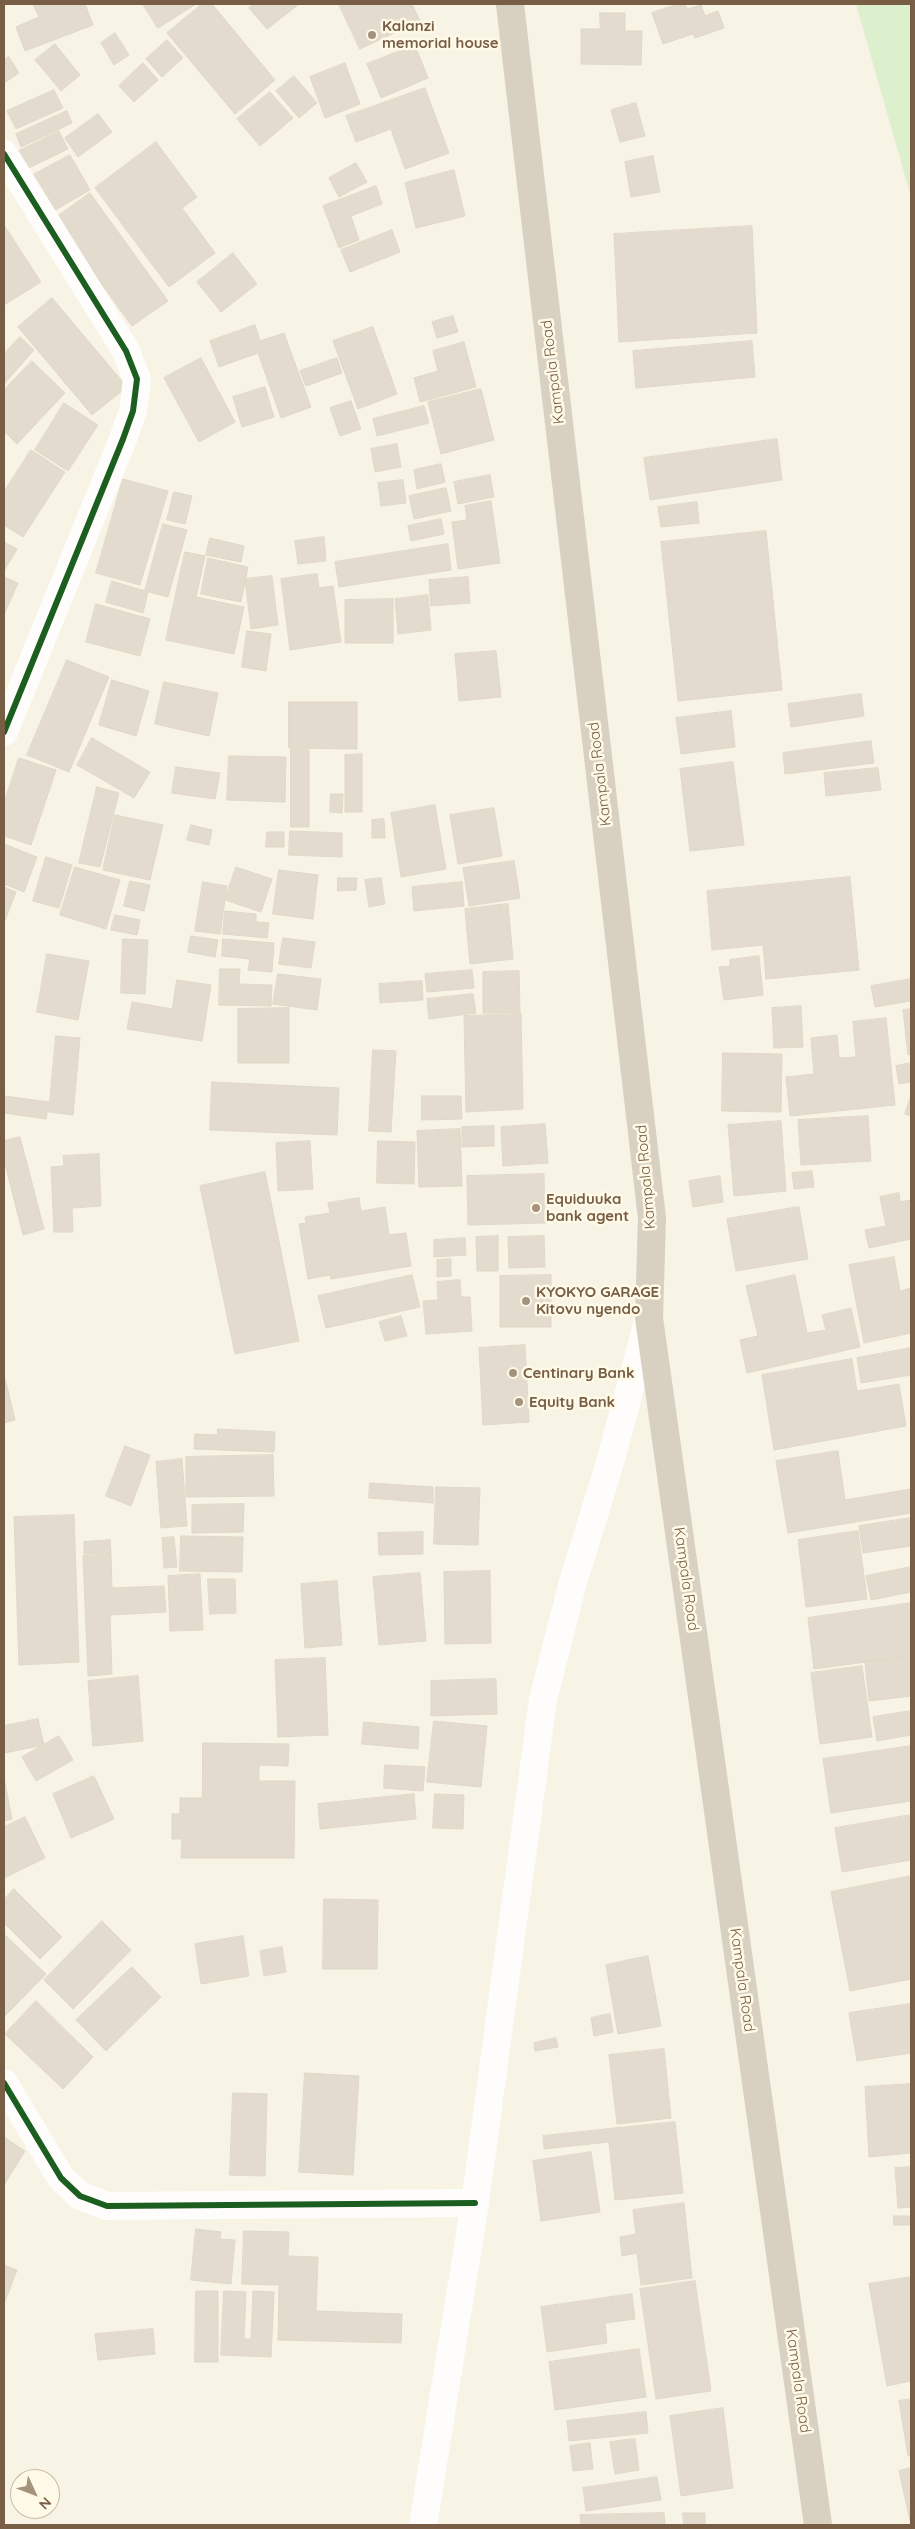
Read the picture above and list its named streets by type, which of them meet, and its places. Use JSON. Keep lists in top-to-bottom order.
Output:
{
  "streets": {
    "main road": ["Kampala Road"]
  },
  "places": [
    "Kalanzi memorial house",
    "Equiduuka bank agent",
    "KYOKYO GARAGE Kitovu nyendo",
    "Centinary Bank",
    "Equity Bank"
  ],
  "north": "bottom right"
}
